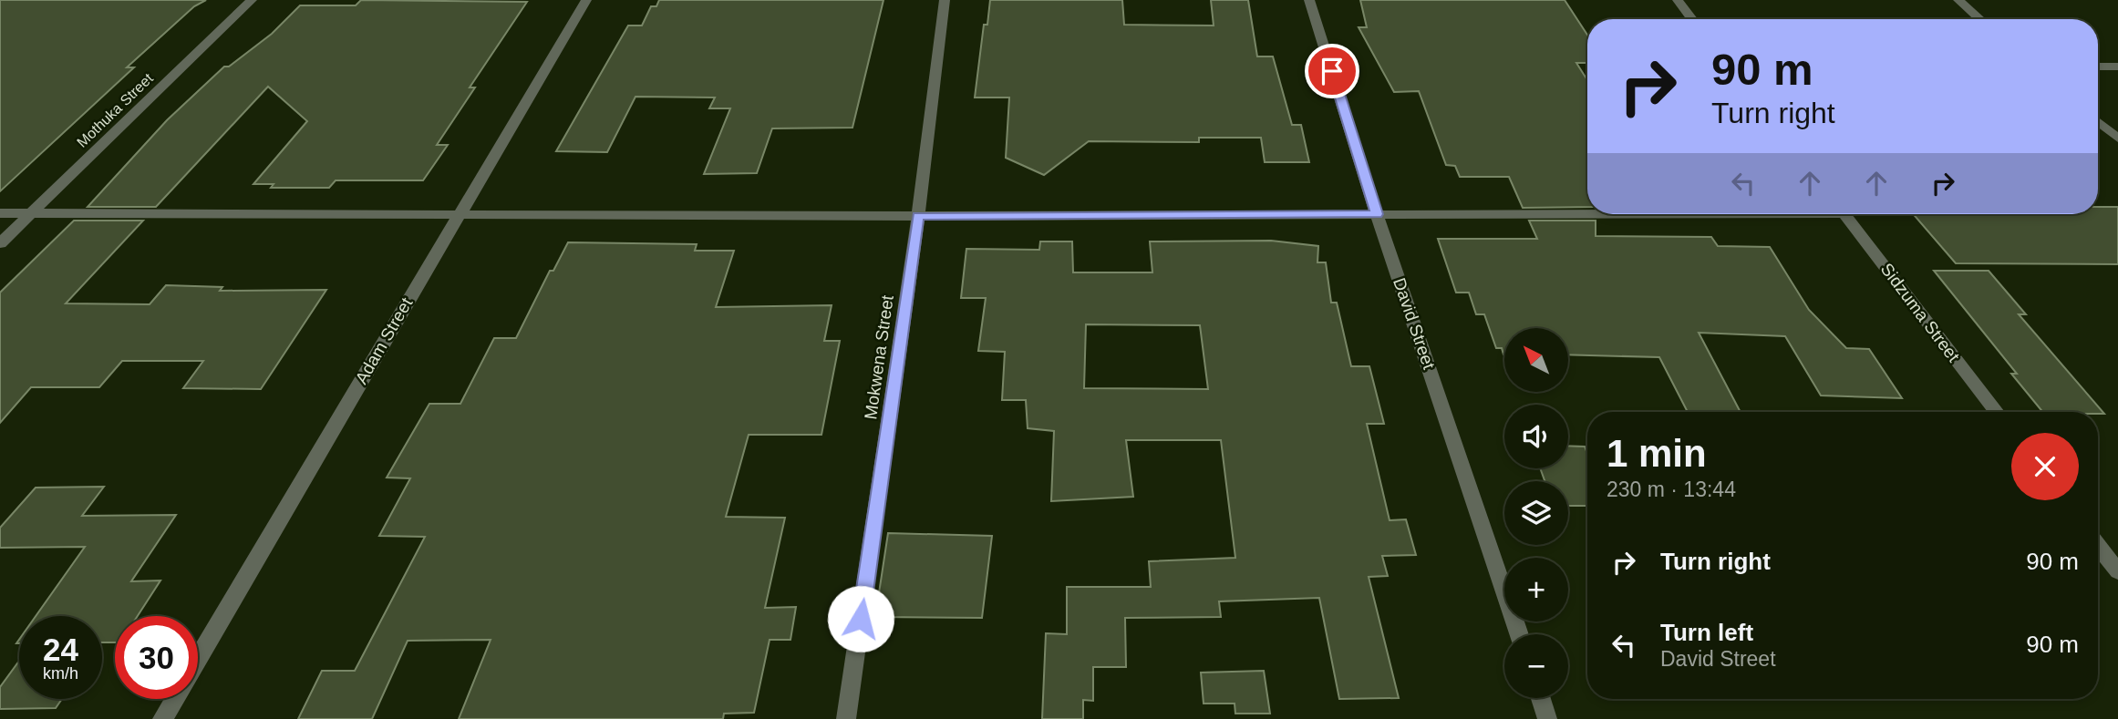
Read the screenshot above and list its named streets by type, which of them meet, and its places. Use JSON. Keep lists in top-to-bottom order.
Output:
{
  "streets": {
    "street": [
      "Mothuka Street",
      "Sidzuma Street",
      "David Street",
      "Adam Street",
      "Mokwena Street"
    ]
  },
  "north": "top left",
  "page": {
    "turn": ["90 m", "Turn right"],
    "map_buttons": ["+", "−"],
    "heading": ["1 min", "230 m · 13:44"],
    "list": [
      {
        "name": "Turn right",
        "value": "90 m"
      },
      {
        "name": "Turn left",
        "note": "David Street",
        "value": "90 m"
      }
    ],
    "speed": "24 km/h",
    "limit": "30"
  }
}
